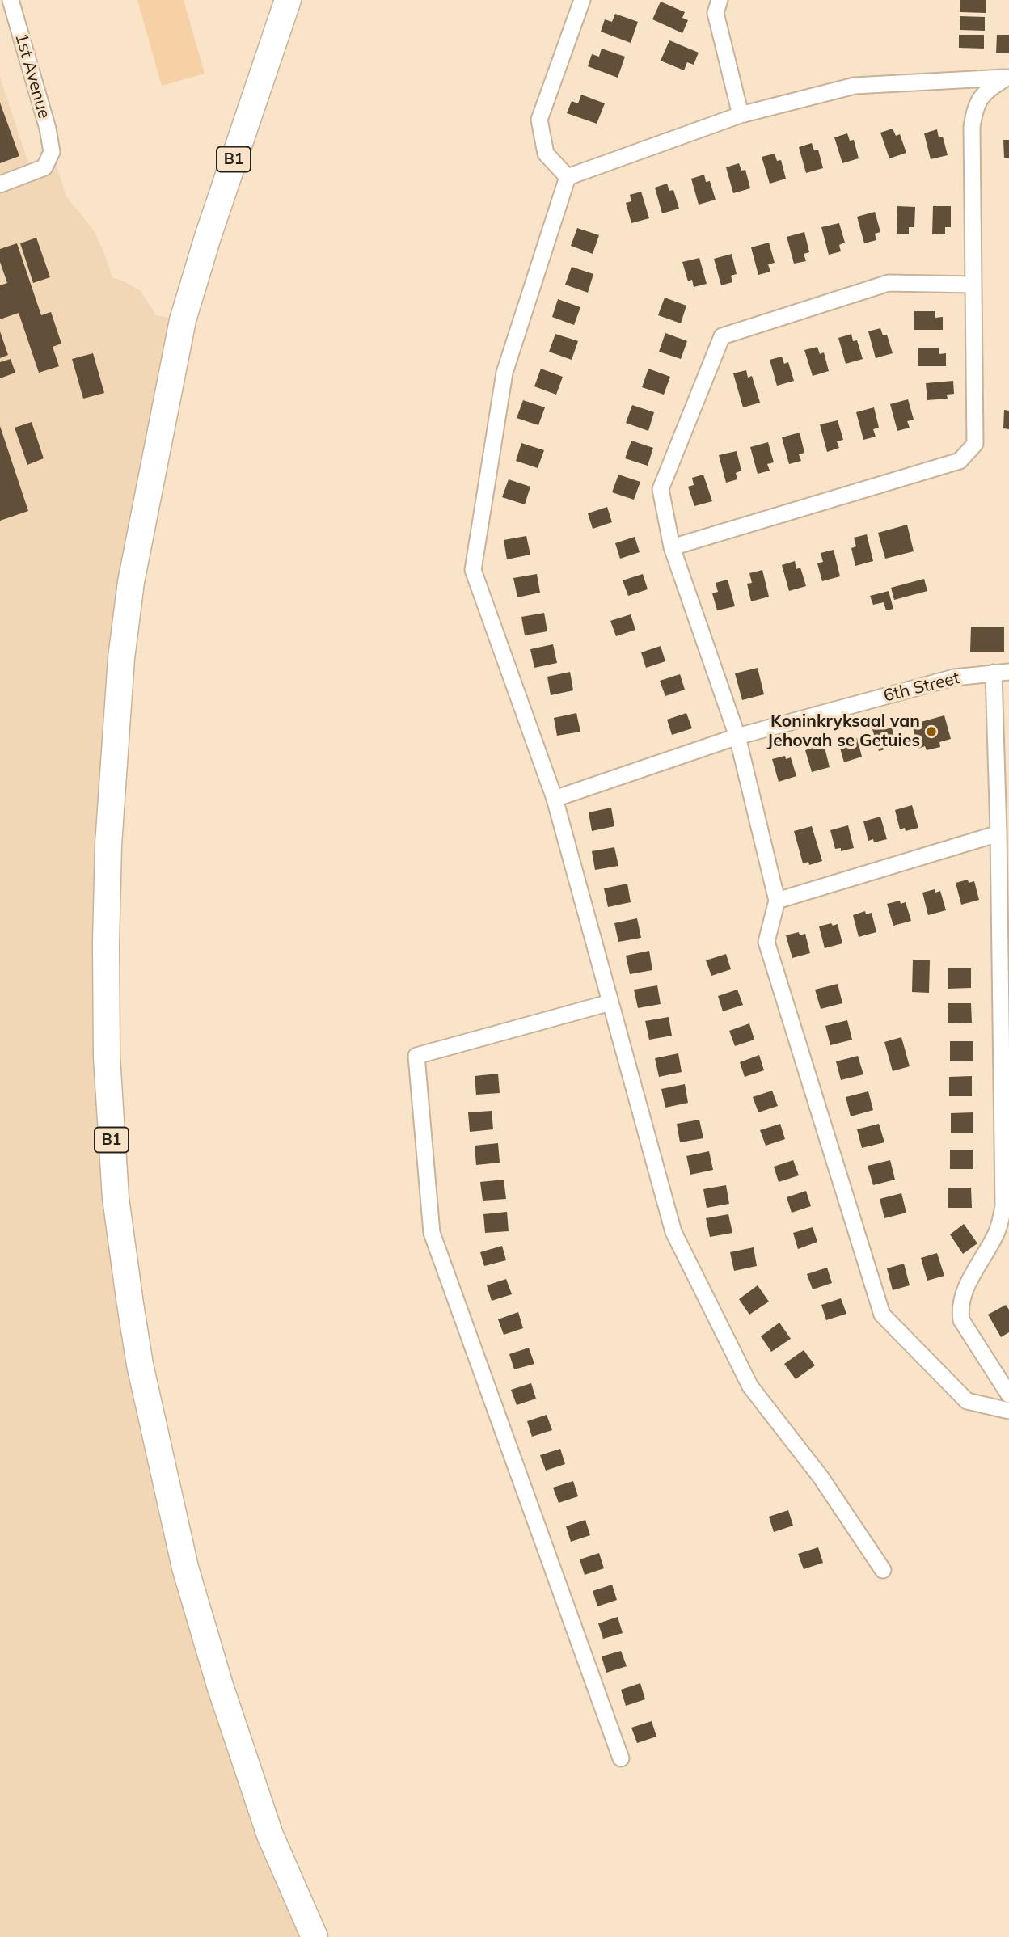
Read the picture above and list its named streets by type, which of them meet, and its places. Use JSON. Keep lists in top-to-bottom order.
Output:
{
  "streets": {
    "highway": ["B1"],
    "street": ["1st Avenue", "6th Street"]
  },
  "places": ["Koninkryksaal van Jehovah se Getuies"]
}
